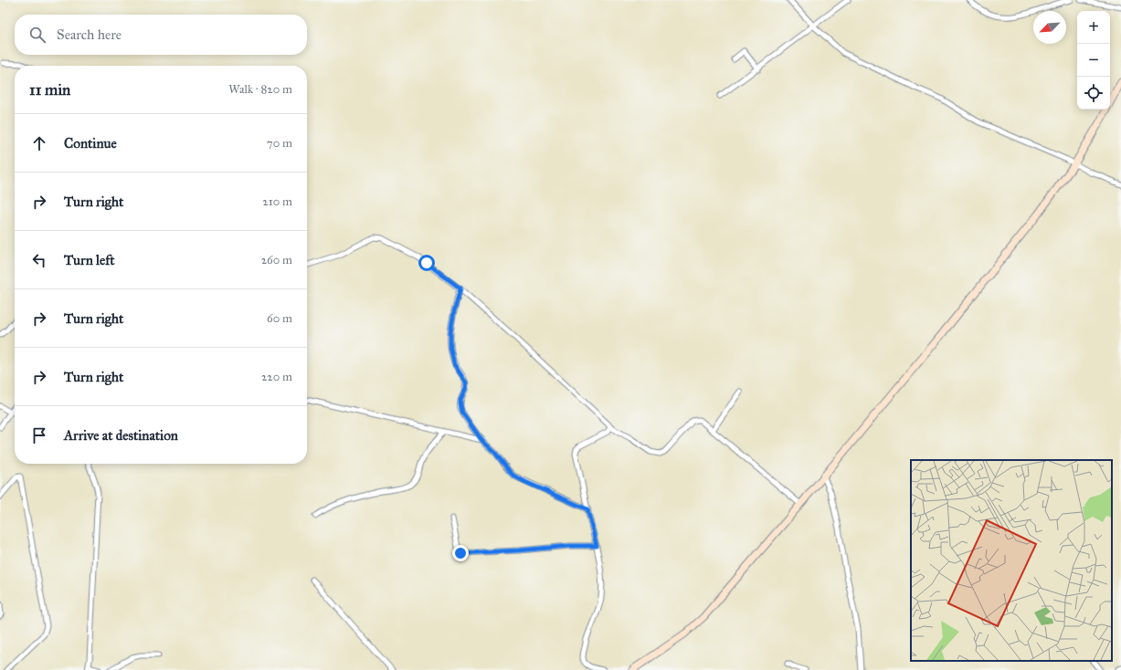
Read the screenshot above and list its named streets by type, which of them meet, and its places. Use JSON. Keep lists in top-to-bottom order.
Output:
{
  "north": "bottom left",
  "page": {
    "map_buttons": ["+", "−"],
    "search": "Search here",
    "heading": ["11 min", "Walk · 820 m"],
    "list": [
      ["Continue", "70 m"],
      ["Turn right", "210 m"],
      ["Turn left", "260 m"],
      ["Turn right", "60 m"],
      ["Turn right", "220 m"],
      "Arrive at destination"
    ]
  }
}
